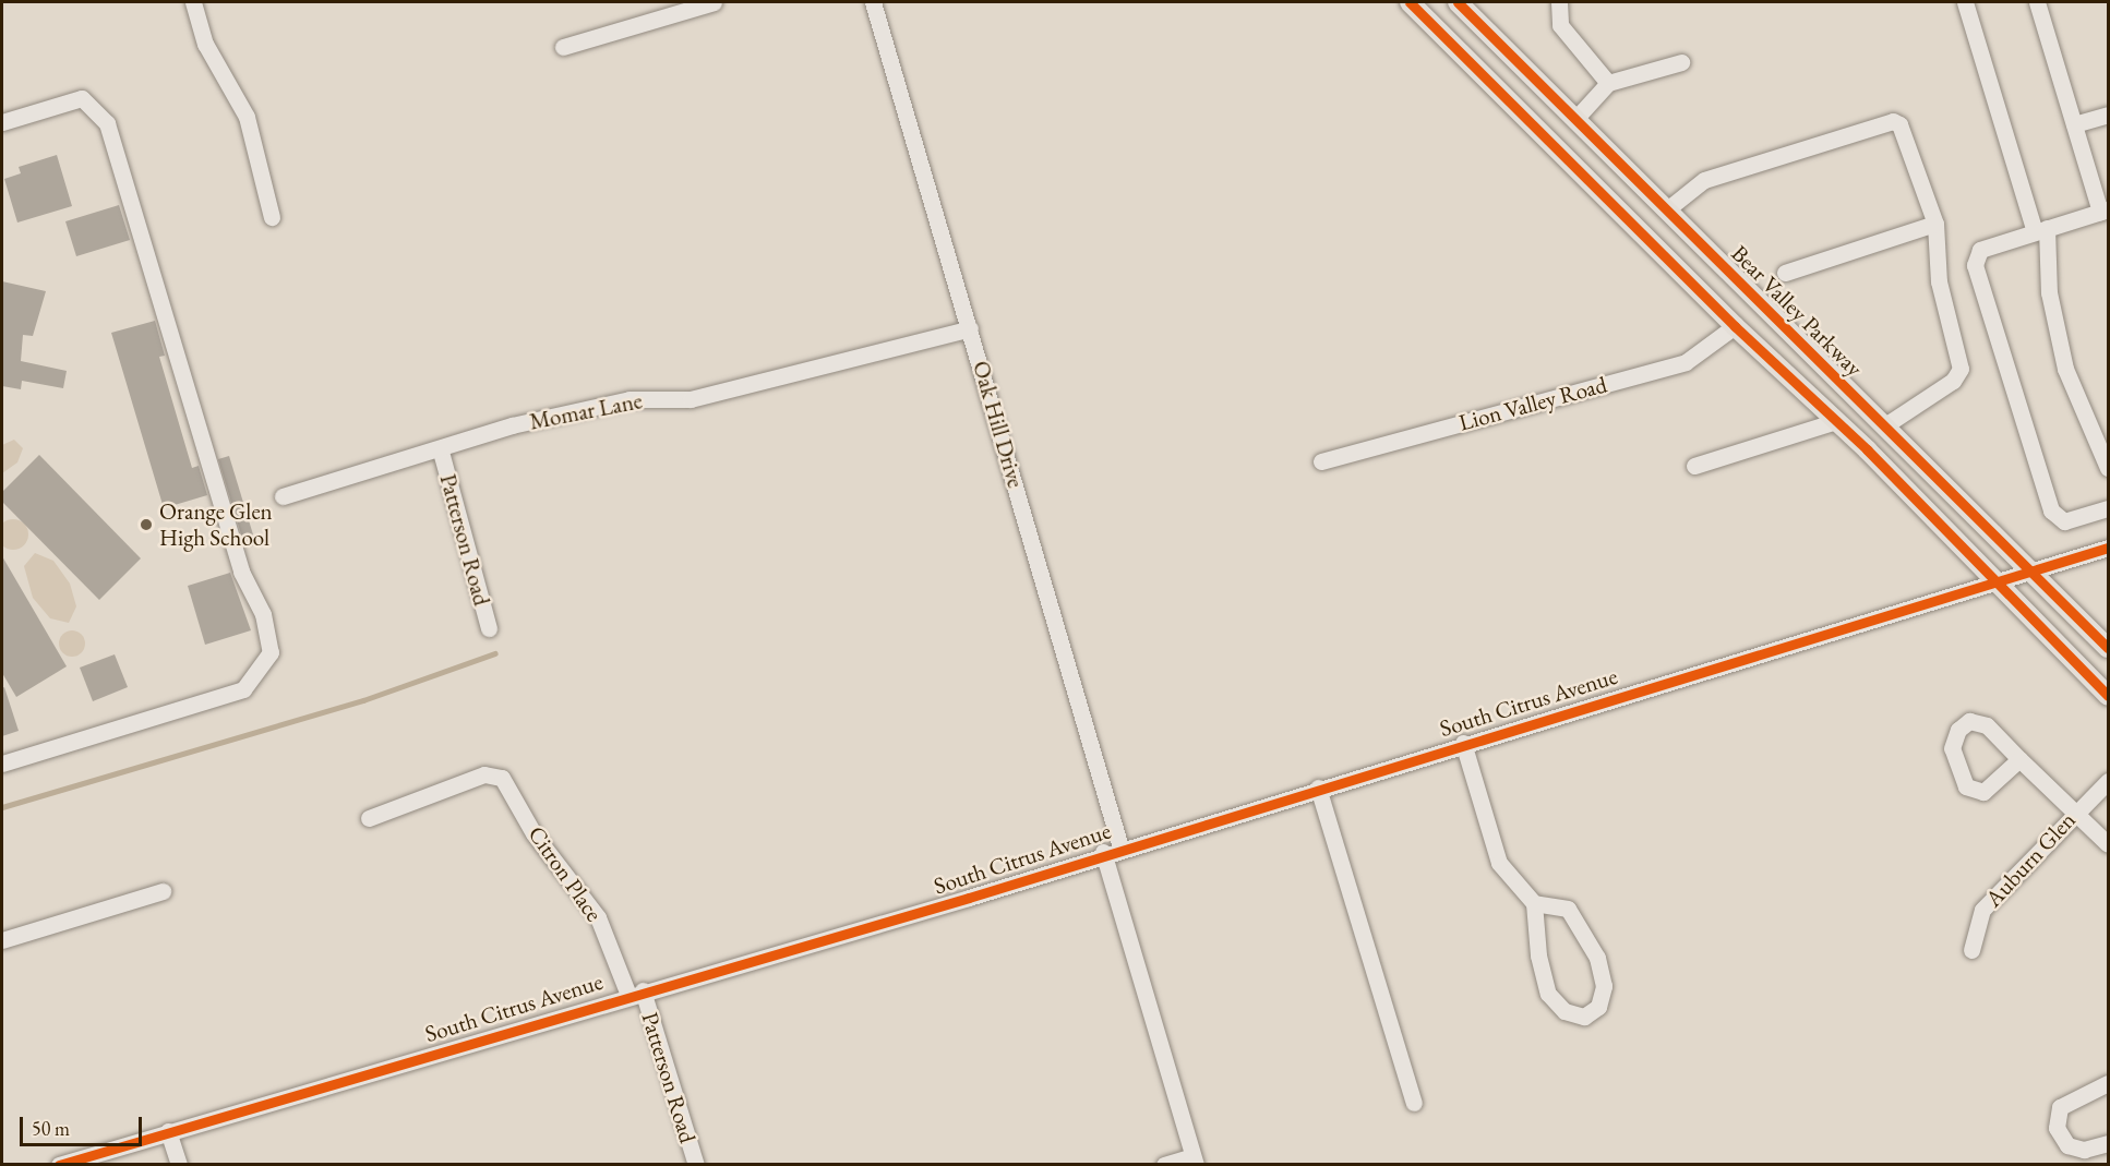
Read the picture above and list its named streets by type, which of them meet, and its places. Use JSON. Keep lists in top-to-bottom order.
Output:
{
  "streets": {
    "main road": ["Bear Valley Parkway"],
    "street": [
      "Lion Valley Road",
      "Momar Lane",
      "Oak Hill Drive",
      "Patterson Road",
      "South Citrus Avenue",
      "Auburn Glen",
      "Citron Place"
    ]
  },
  "crossings": [
    ["Bear Valley Parkway", "South Citrus Avenue"],
    ["Momar Lane", "Oak Hill Drive"],
    ["Momar Lane", "Patterson Road"],
    ["Oak Hill Drive", "South Citrus Avenue"],
    ["Patterson Road", "South Citrus Avenue"],
    ["Patterson Road", "Citron Place"],
    ["South Citrus Avenue", "Citron Place"]
  ],
  "places": ["Orange Glen High School"],
  "scale_bar": "50 m"
}
